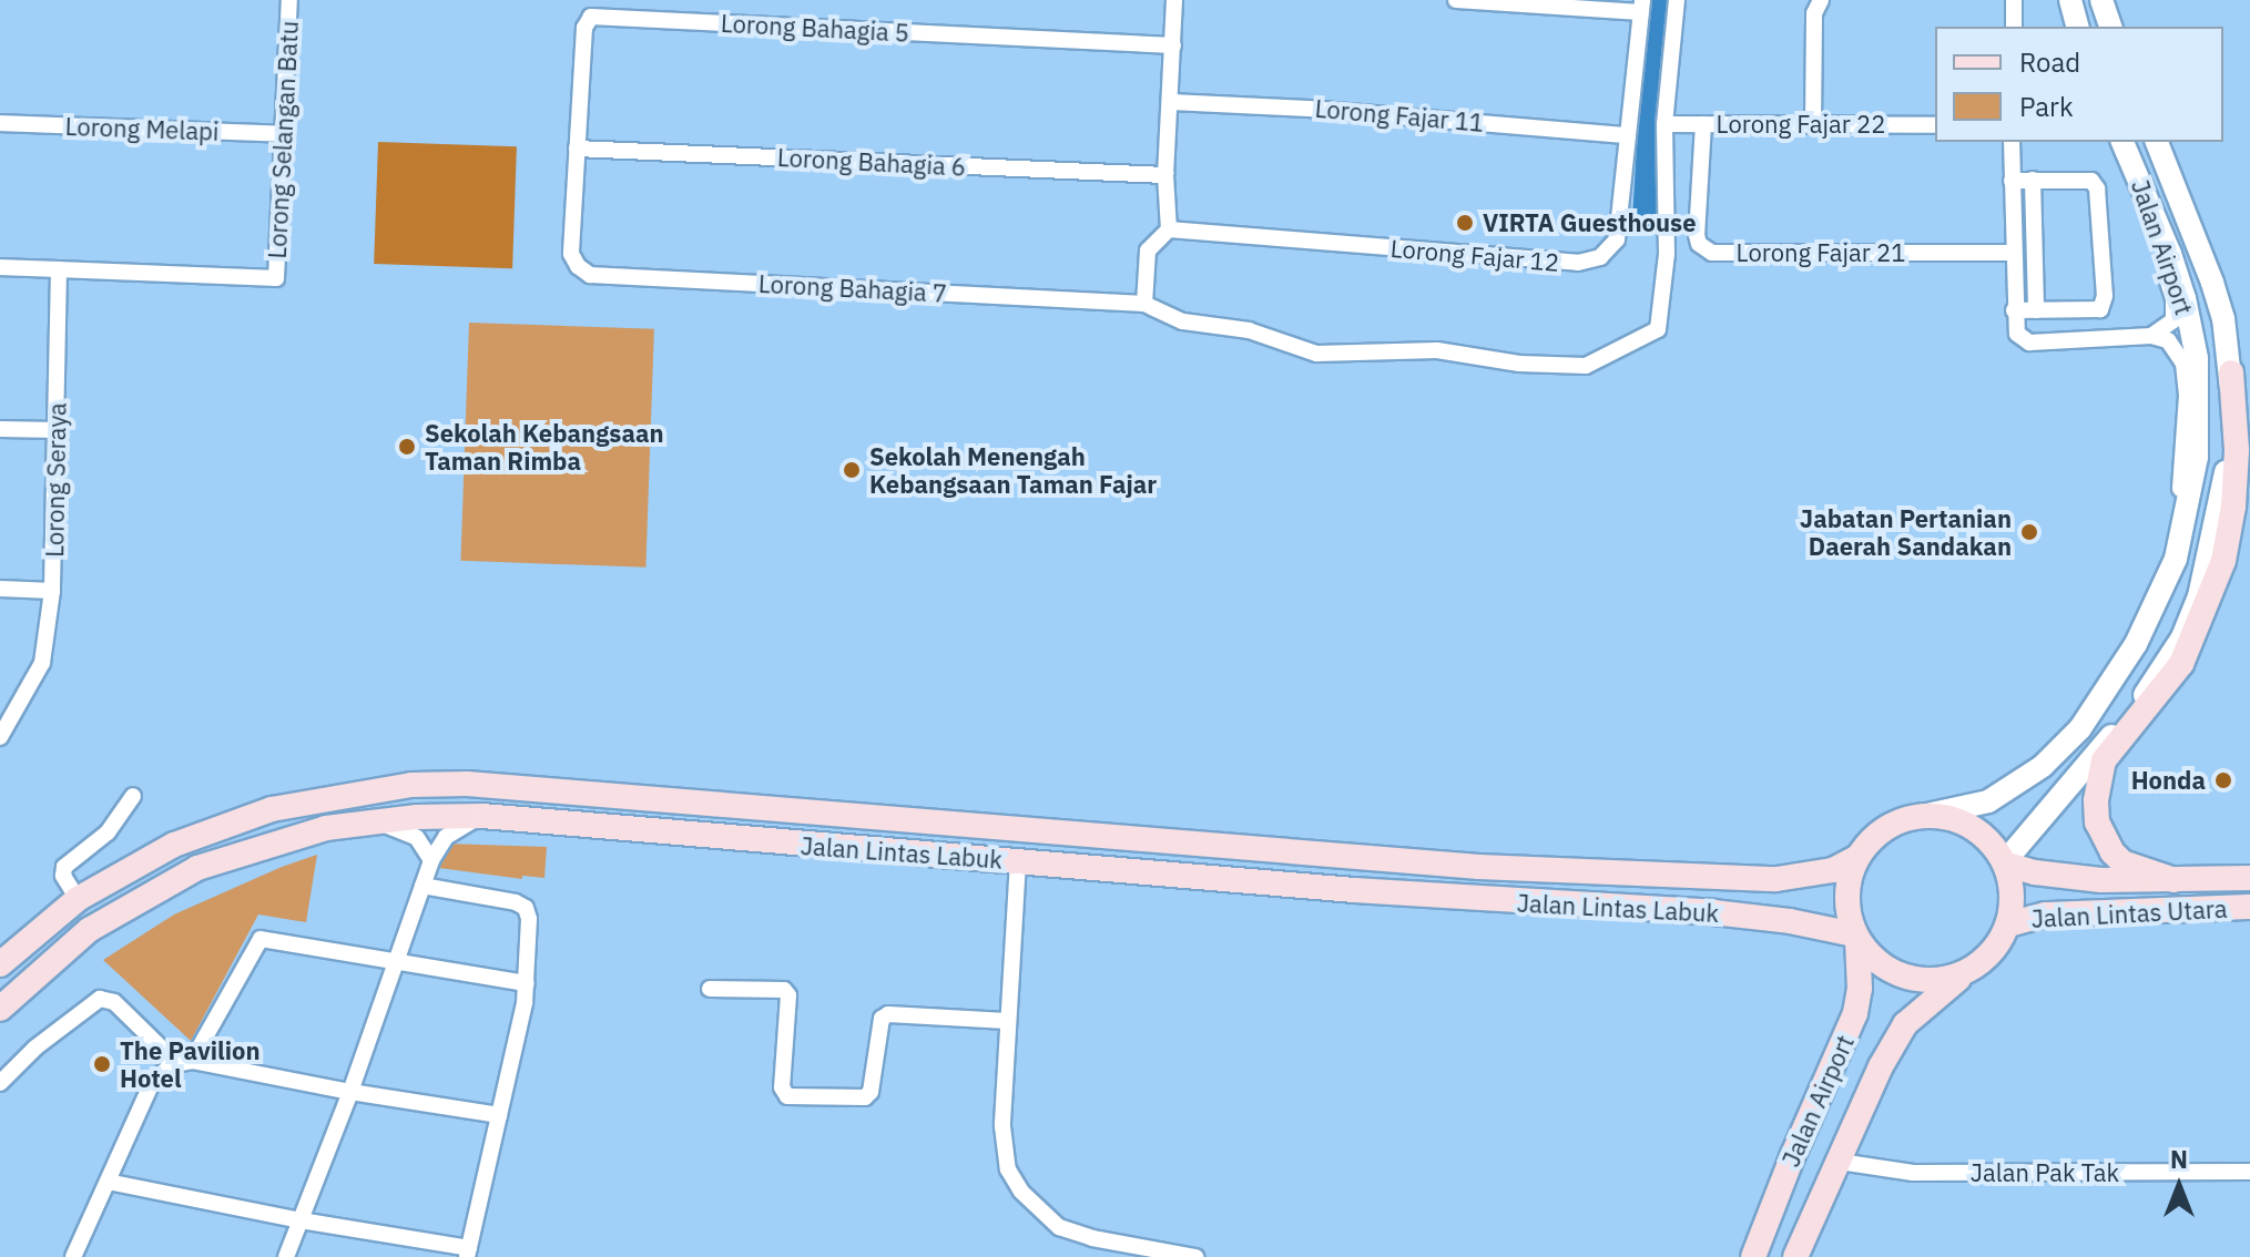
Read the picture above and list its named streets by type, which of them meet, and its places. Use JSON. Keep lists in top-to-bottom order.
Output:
{
  "streets": {
    "main road": ["Jalan Airport", "Jalan Lintas Labuk", "Jalan Lintas Utara"],
    "street": [
      "Lorong Bahagia 5",
      "Lorong Fajar 11",
      "Lorong Fajar 22",
      "Lorong Melapi",
      "Lorong Selangan Batu",
      "Lorong Bahagia 6",
      "Lorong Fajar 21",
      "Lorong Fajar 12",
      "Lorong Bahagia 7",
      "Lorong Seraya",
      "Jalan Pak Tak"
    ]
  },
  "crossings": [
    ["Lorong Bahagia 5", "Lorong Bahagia 6"],
    ["Lorong Bahagia 5", "Lorong Bahagia 7"],
    ["Lorong Fajar 11", "Lorong Fajar 12"],
    ["Lorong Fajar 22", "Lorong Fajar 21"],
    ["Lorong Melapi", "Lorong Selangan Batu"],
    ["Lorong Selangan Batu", "Lorong Seraya"],
    ["Jalan Airport", "Jalan Lintas Labuk"],
    ["Jalan Airport", "Jalan Lintas Utara"],
    ["Jalan Airport", "Jalan Pak Tak"],
    ["Jalan Lintas Labuk", "Jalan Lintas Utara"]
  ],
  "places": [
    "VIRTA Guesthouse",
    "Sekolah Kebangsaan Taman Rimba",
    "Sekolah Menengah Kebangsaan Taman Fajar",
    "Jabatan Pertanian Daerah Sandakan",
    "Honda",
    "The Pavilion Hotel"
  ],
  "legend": ["Road", "Park"],
  "north": "top"
}
